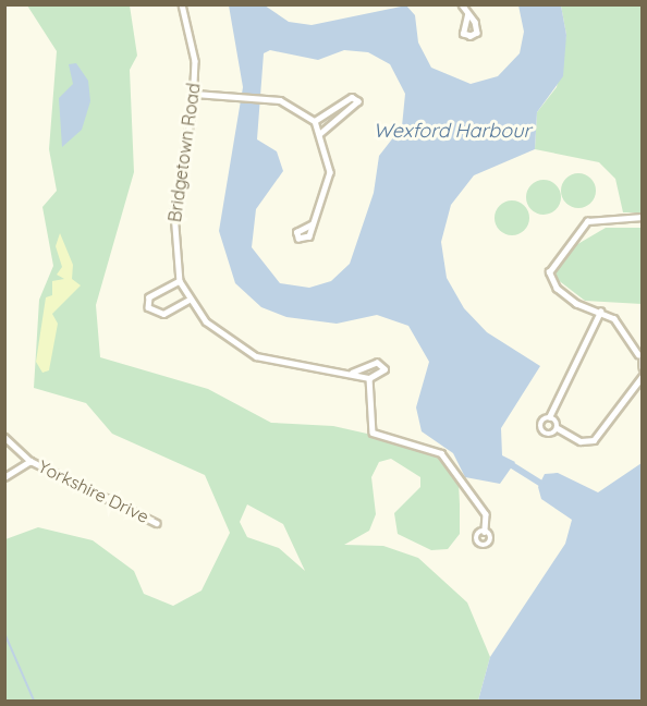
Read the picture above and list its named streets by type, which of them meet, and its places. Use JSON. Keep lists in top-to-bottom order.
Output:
{
  "streets": {
    "street": ["Bridgetown Road", "Yorkshire Drive"]
  },
  "water": ["Wexford Harbour"]
}
